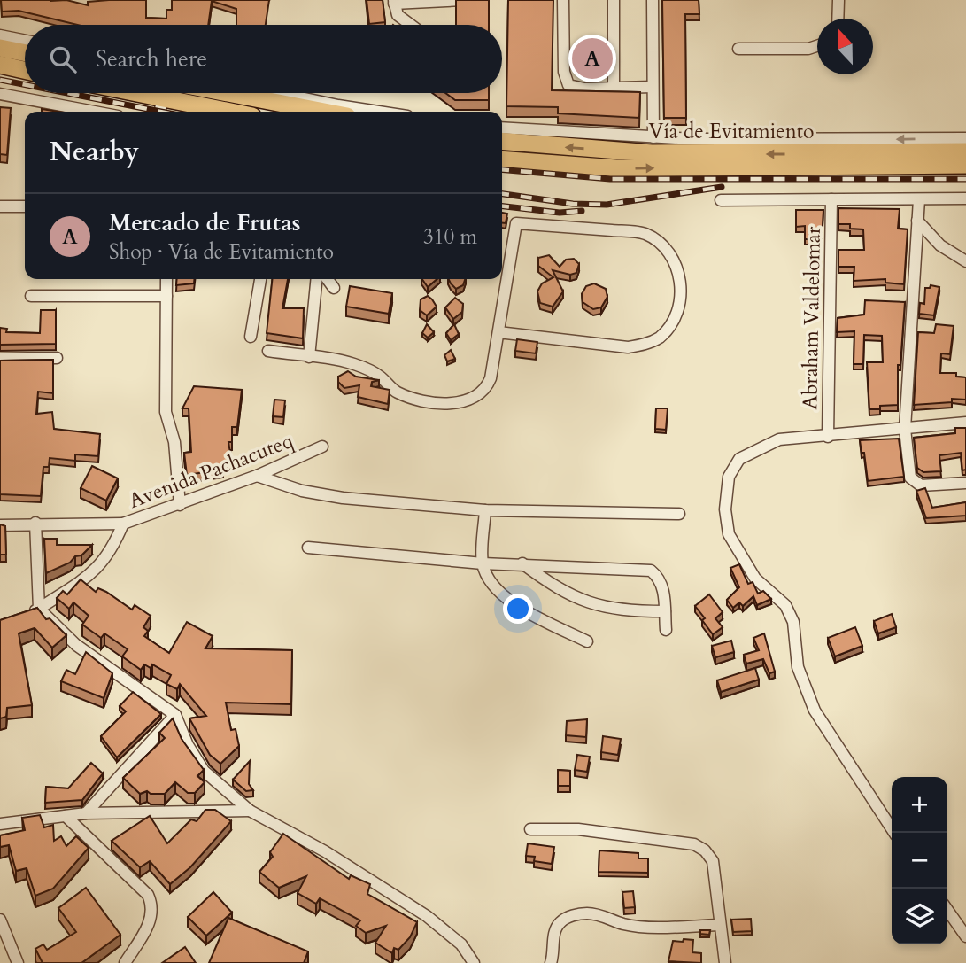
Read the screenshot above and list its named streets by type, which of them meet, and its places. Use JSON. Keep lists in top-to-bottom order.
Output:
{
  "streets": {
    "highway": ["Vía de Evitamiento"],
    "street": ["Abraham Valdelomar", "Avenida Pachacuteq"]
  },
  "north": "top",
  "page": {
    "search": "Search here",
    "pins": "A",
    "heading": "Nearby",
    "list": [
      {
        "mark": "A",
        "name": "Mercado de Frutas",
        "note": "Shop · Vía de Evitamiento",
        "value": "310 m"
      }
    ],
    "map_buttons": ["+", "−"]
  }
}
